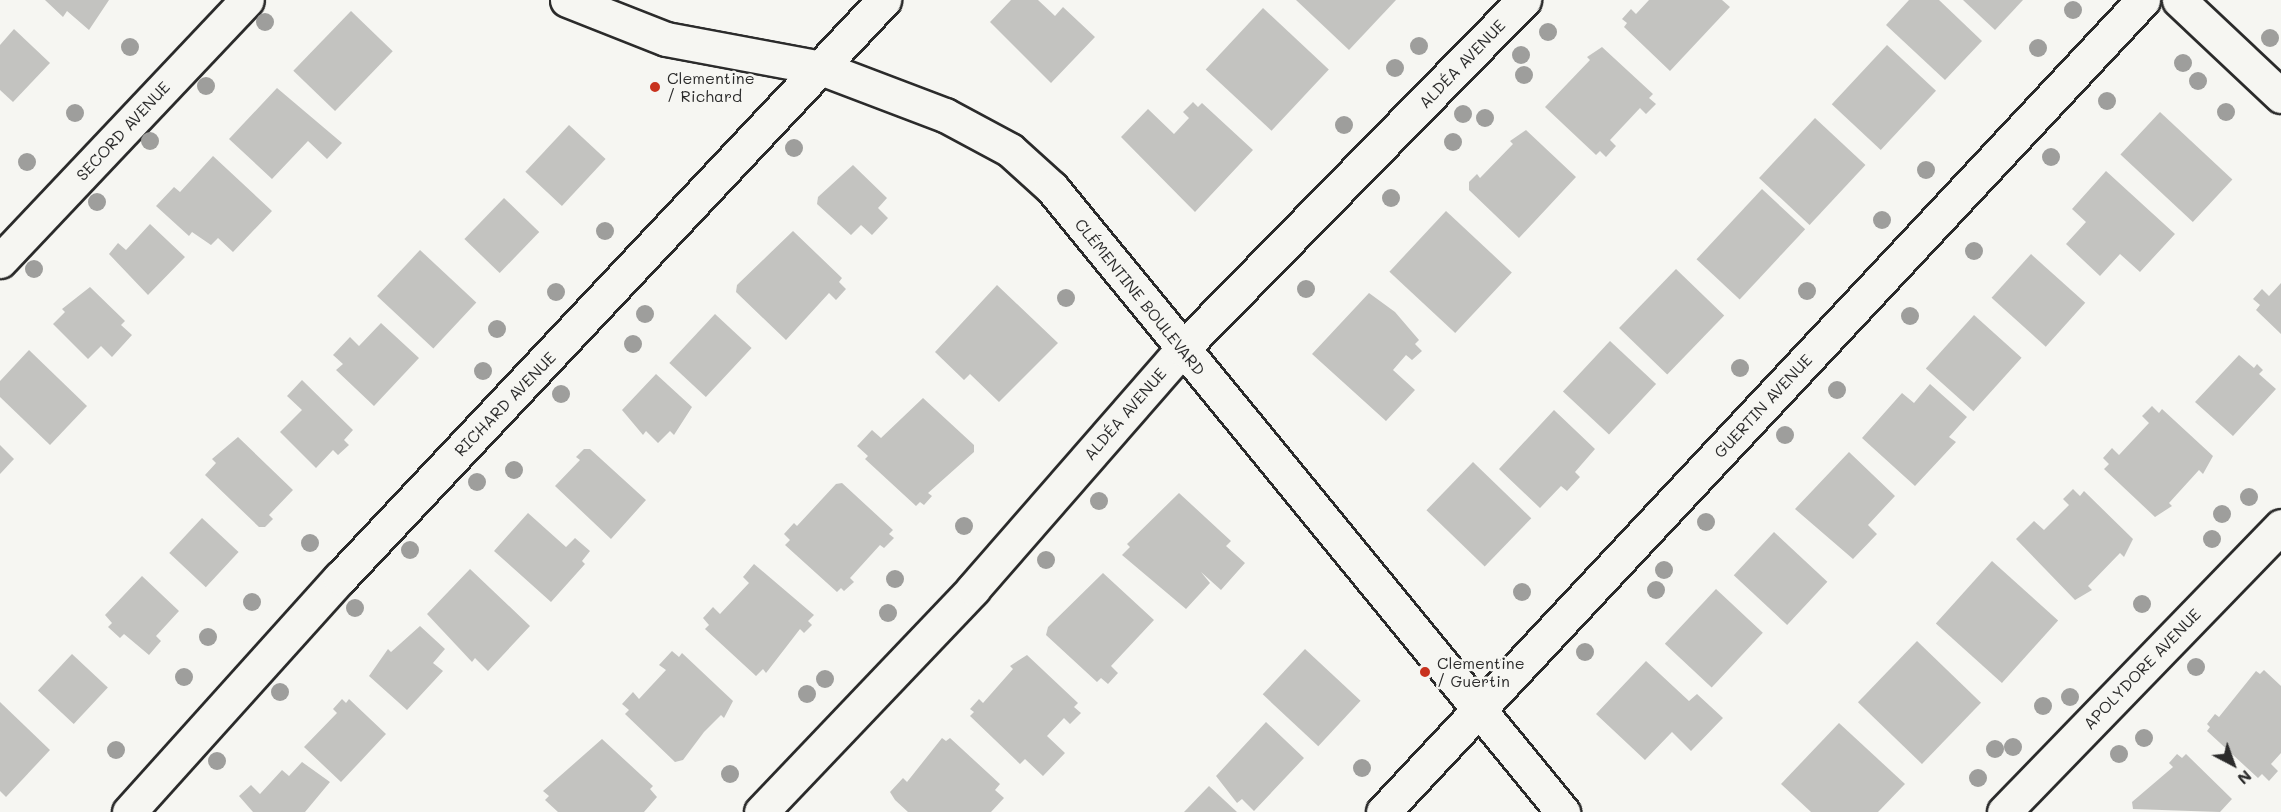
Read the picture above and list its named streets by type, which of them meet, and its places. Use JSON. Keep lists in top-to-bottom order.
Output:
{
  "streets": {
    "street": [
      "ALDÉA AVENUE",
      "SECORD AVENUE",
      "CLÉMENTINE BOULEVARD",
      "RICHARD AVENUE",
      "GUERTIN AVENUE",
      "APOLYDORE AVENUE"
    ]
  },
  "crossings": [
    ["ALDÉA AVENUE", "CLÉMENTINE BOULEVARD"],
    ["CLÉMENTINE BOULEVARD", "RICHARD AVENUE"],
    ["CLÉMENTINE BOULEVARD", "GUERTIN AVENUE"]
  ],
  "places": ["Clementine / Richard", "Clementine / Guertin"],
  "north": "bottom right"
}
